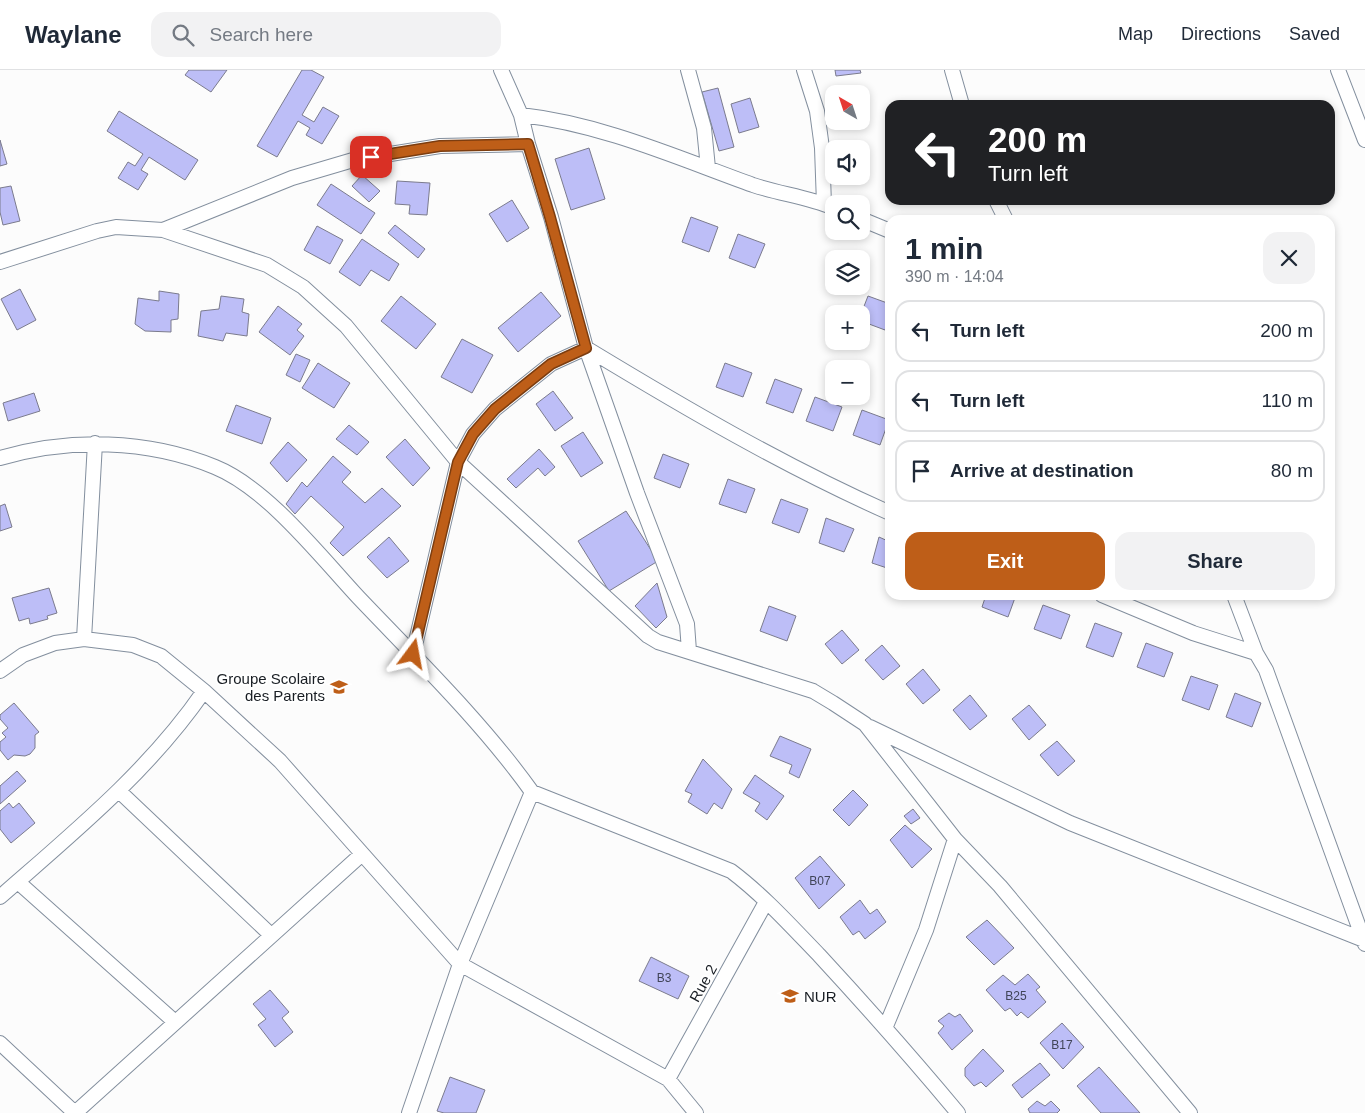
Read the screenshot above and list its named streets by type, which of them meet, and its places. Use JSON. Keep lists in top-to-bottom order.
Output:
{
  "streets": {
    "street": ["Rue 2"]
  },
  "places": {
    "school or university": ["Groupe Scolaire des Parents", "NUR"]
  },
  "house_numbers": [
    "B07",
    "B3",
    "B25",
    "B17"
  ],
  "north": "top left",
  "page": {
    "header": "Waylane",
    "search": "Search here",
    "nav": ["Map", "Directions", "Saved"],
    "map_buttons": ["+", "−"],
    "turn": ["200 m", "Turn left"],
    "heading": ["1 min", "390 m · 14:04"],
    "list": [
      {
        "name": "Turn left",
        "value": "200 m"
      },
      {
        "name": "Turn left",
        "value": "110 m"
      },
      {
        "name": "Arrive at destination",
        "value": "80 m"
      }
    ],
    "buttons": ["Exit", "Share"]
  }
}
